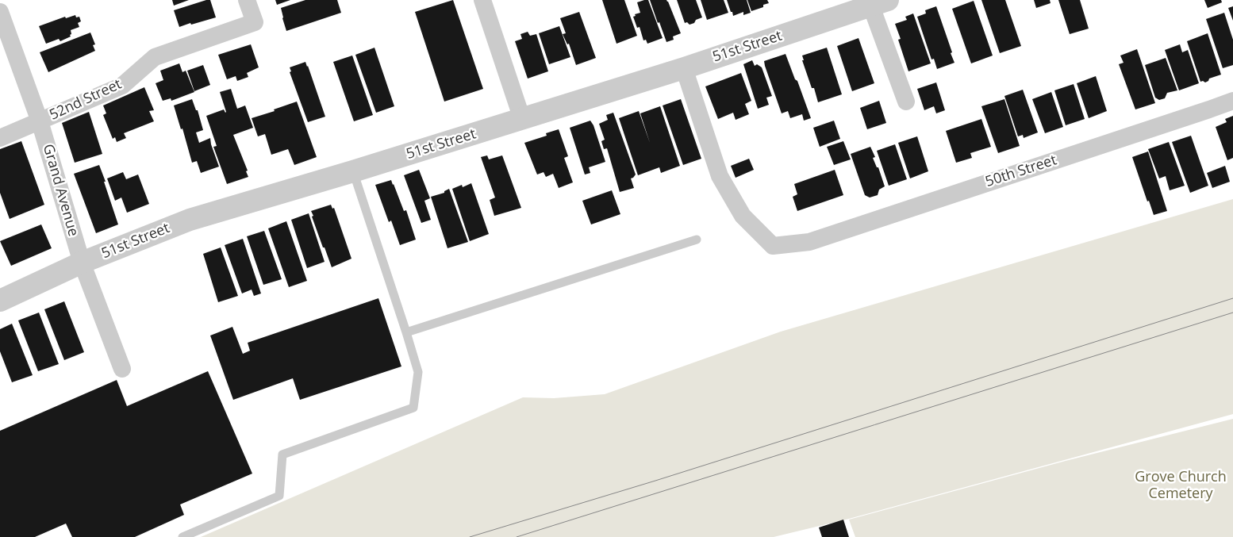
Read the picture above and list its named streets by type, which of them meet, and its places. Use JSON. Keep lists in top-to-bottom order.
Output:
{
  "streets": {
    "street": [
      "51st Street",
      "52nd Street",
      "50th Street",
      "Grand Avenue"
    ]
  },
  "crossings": [
    ["51st Street", "50th Street"],
    ["51st Street", "Grand Avenue"],
    ["52nd Street", "Grand Avenue"]
  ],
  "parks": ["Grove Church Cemetery"]
}
